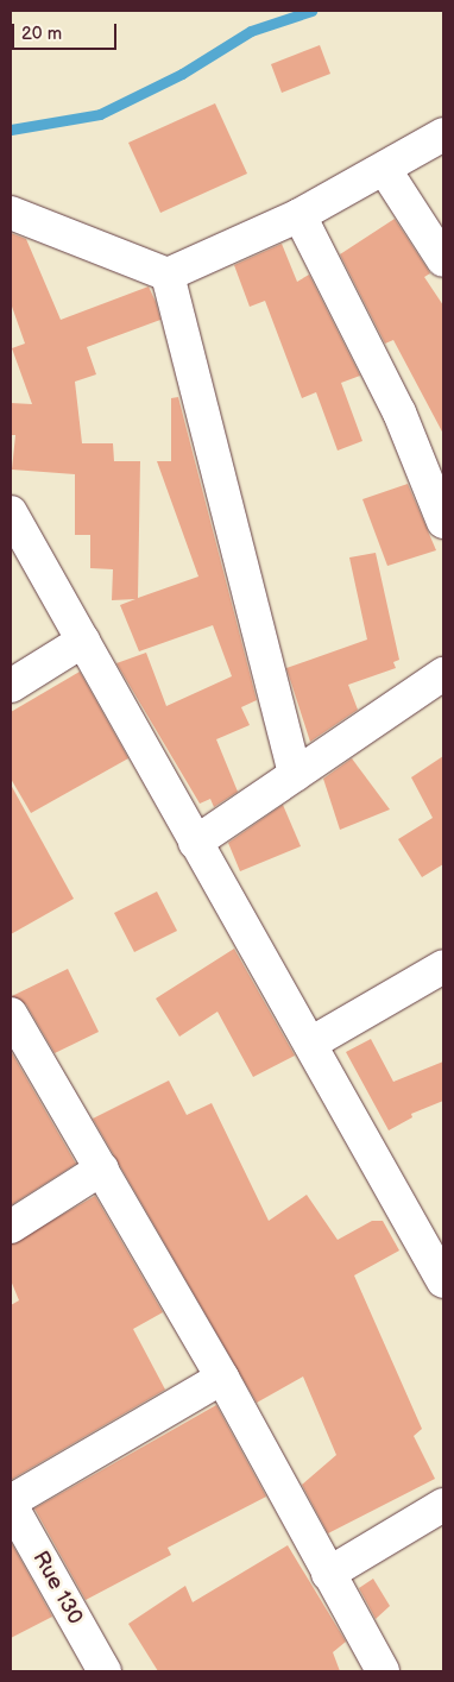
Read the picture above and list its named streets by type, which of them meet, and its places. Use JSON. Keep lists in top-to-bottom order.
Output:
{
  "streets": {
    "street": ["Rue 130"]
  },
  "scale_bar": "20 m"
}
